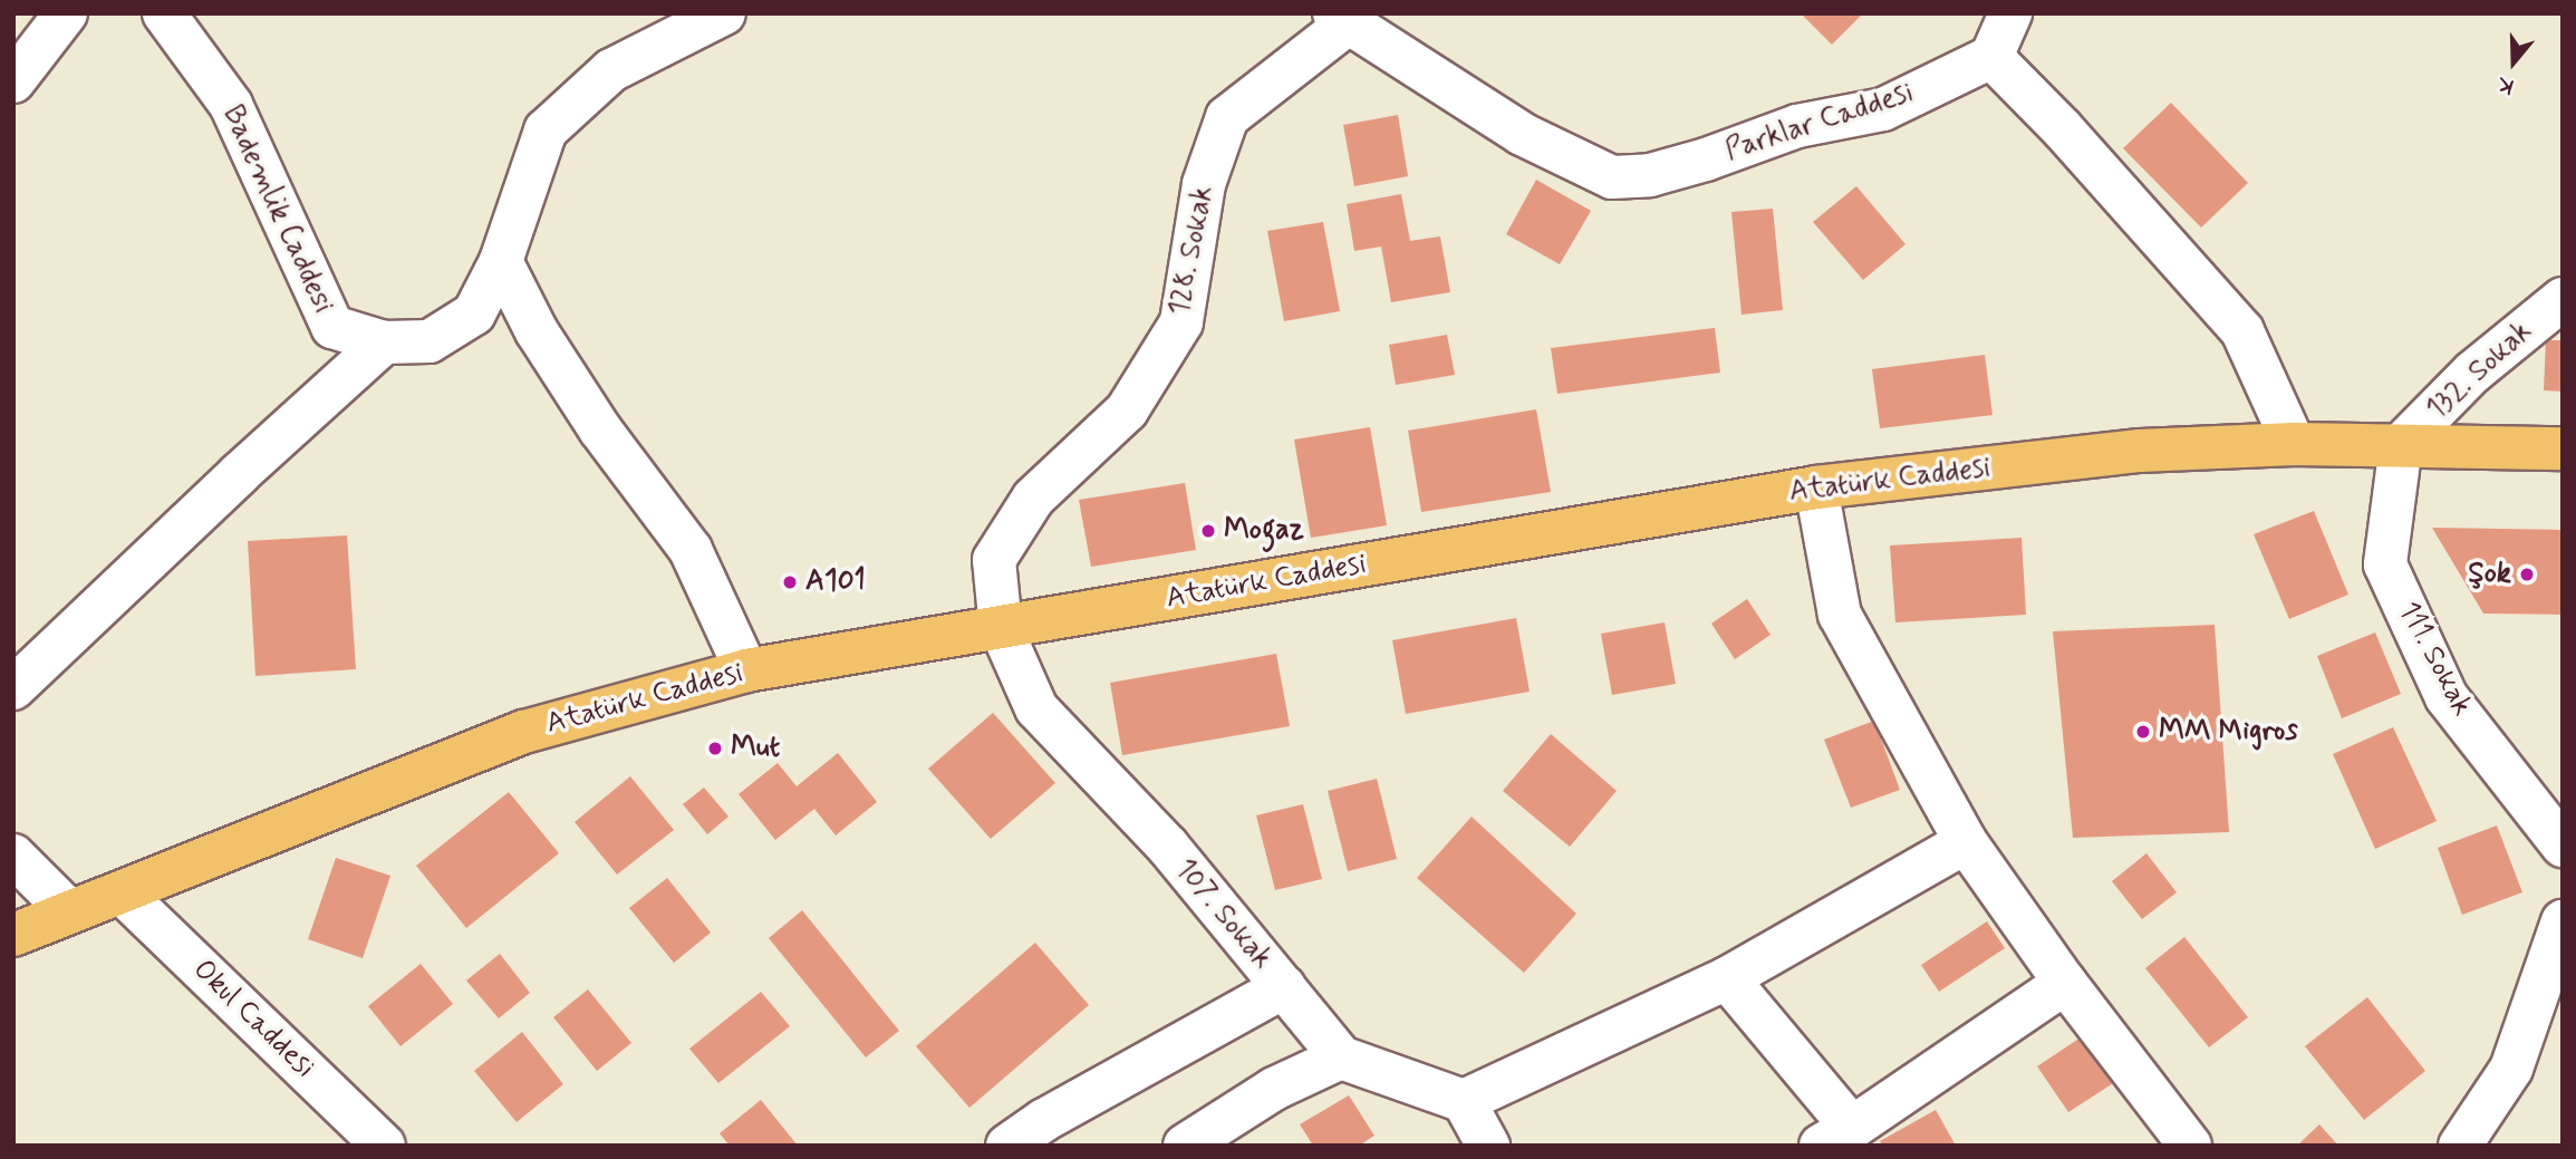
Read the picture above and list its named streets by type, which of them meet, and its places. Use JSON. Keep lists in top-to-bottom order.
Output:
{
  "streets": {
    "main road": ["Atatürk Caddesi"],
    "street": [
      "Parklar Caddesi",
      "Bademlik Caddesi",
      "128. Sokak",
      "132. Sokak",
      "111. Sokak",
      "107. Sokak",
      "Okul Caddesi"
    ]
  },
  "crossings": [
    ["Parklar Caddesi", "128. Sokak"],
    ["128. Sokak", "Atatürk Caddesi"],
    ["128. Sokak", "107. Sokak"],
    ["132. Sokak", "Atatürk Caddesi"],
    ["132. Sokak", "111. Sokak"],
    ["Atatürk Caddesi", "111. Sokak"],
    ["Atatürk Caddesi", "107. Sokak"],
    ["Atatürk Caddesi", "Okul Caddesi"]
  ],
  "places": [
    "Mogaz",
    "Şok",
    "A101",
    "MM Migros",
    "Mut"
  ],
  "north": "bottom"
}
